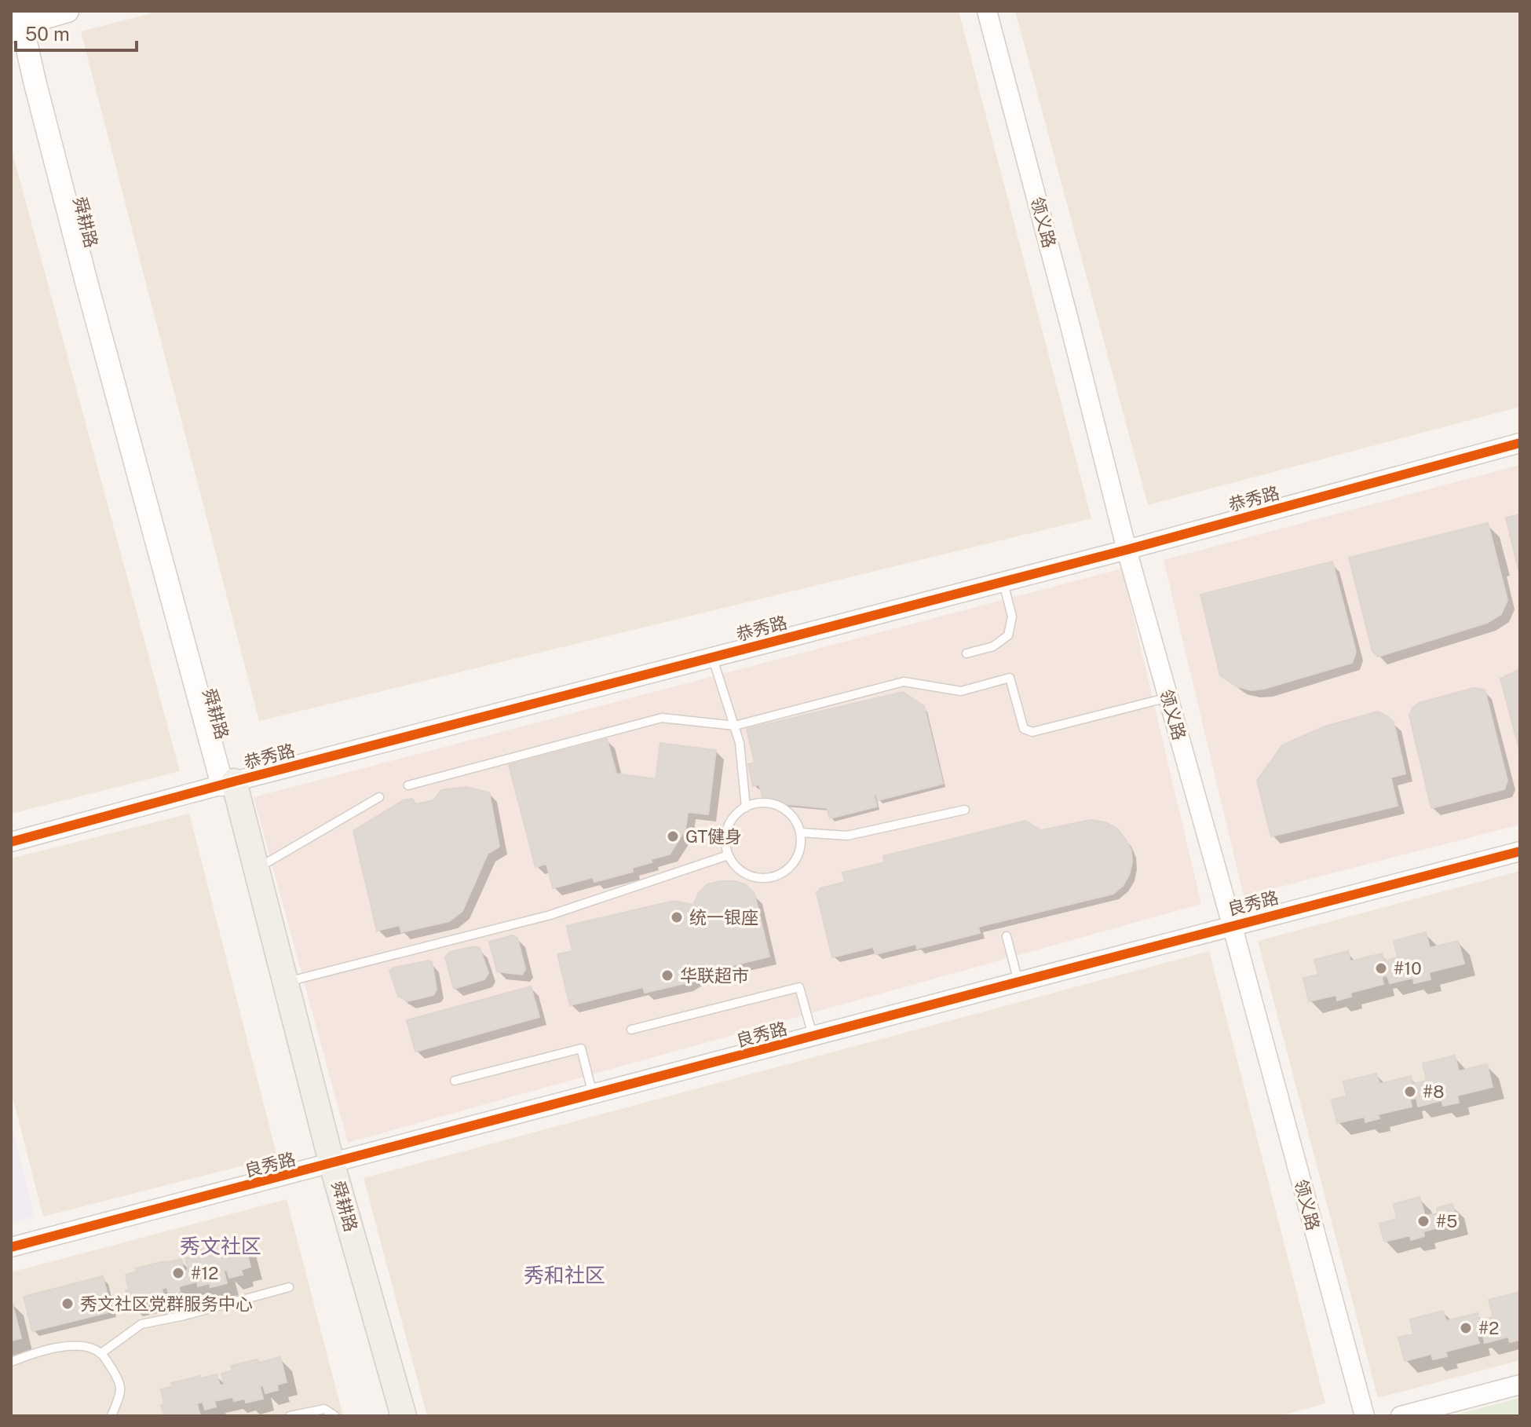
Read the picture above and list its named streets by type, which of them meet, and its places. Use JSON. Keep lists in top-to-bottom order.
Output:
{
  "streets": {
    "main road": ["舜耕路"],
    "street": ["领义路", "恭秀路", "良秀路"]
  },
  "crossings": [
    ["舜耕路", "恭秀路"],
    ["舜耕路", "良秀路"],
    ["领义路", "恭秀路"],
    ["领义路", "良秀路"]
  ],
  "districts": ["秀文社区", "秀和社区"],
  "places": [
    "GT健身",
    "统一银座",
    "#10",
    "华联超市",
    "#8",
    "#5",
    "#12",
    "秀文社区党群服务中心",
    "#2"
  ],
  "scale_bar": "50 m"
}
